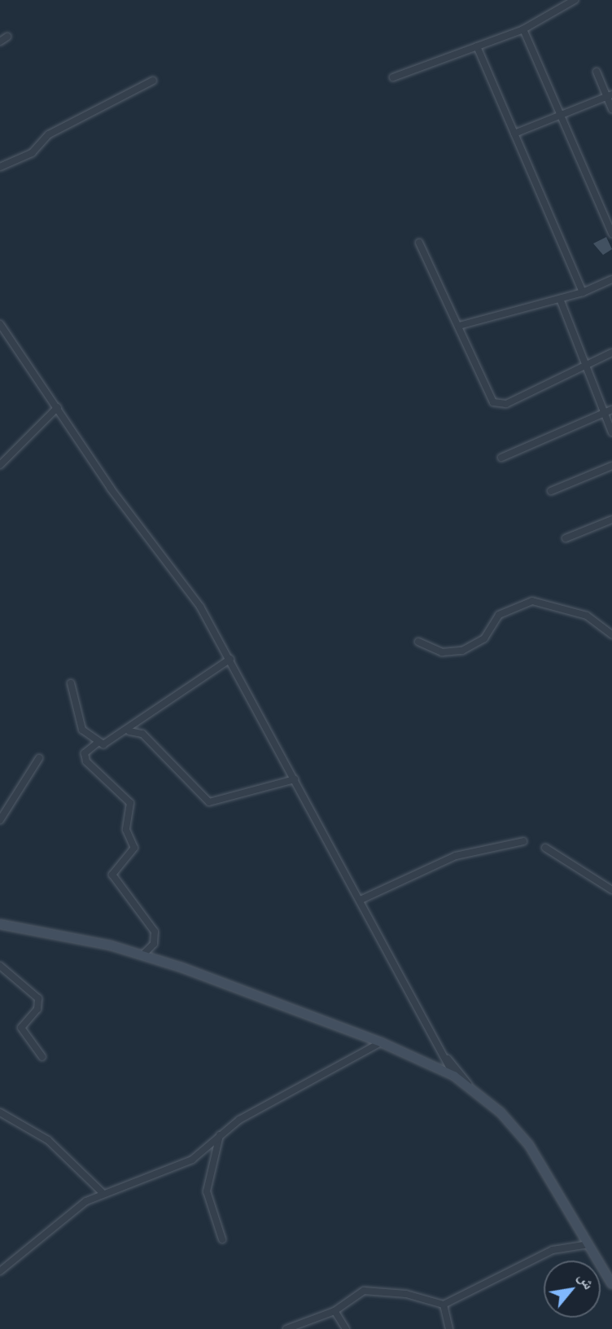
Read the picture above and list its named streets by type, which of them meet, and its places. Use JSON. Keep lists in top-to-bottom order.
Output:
{
  "north": "top right"
}
